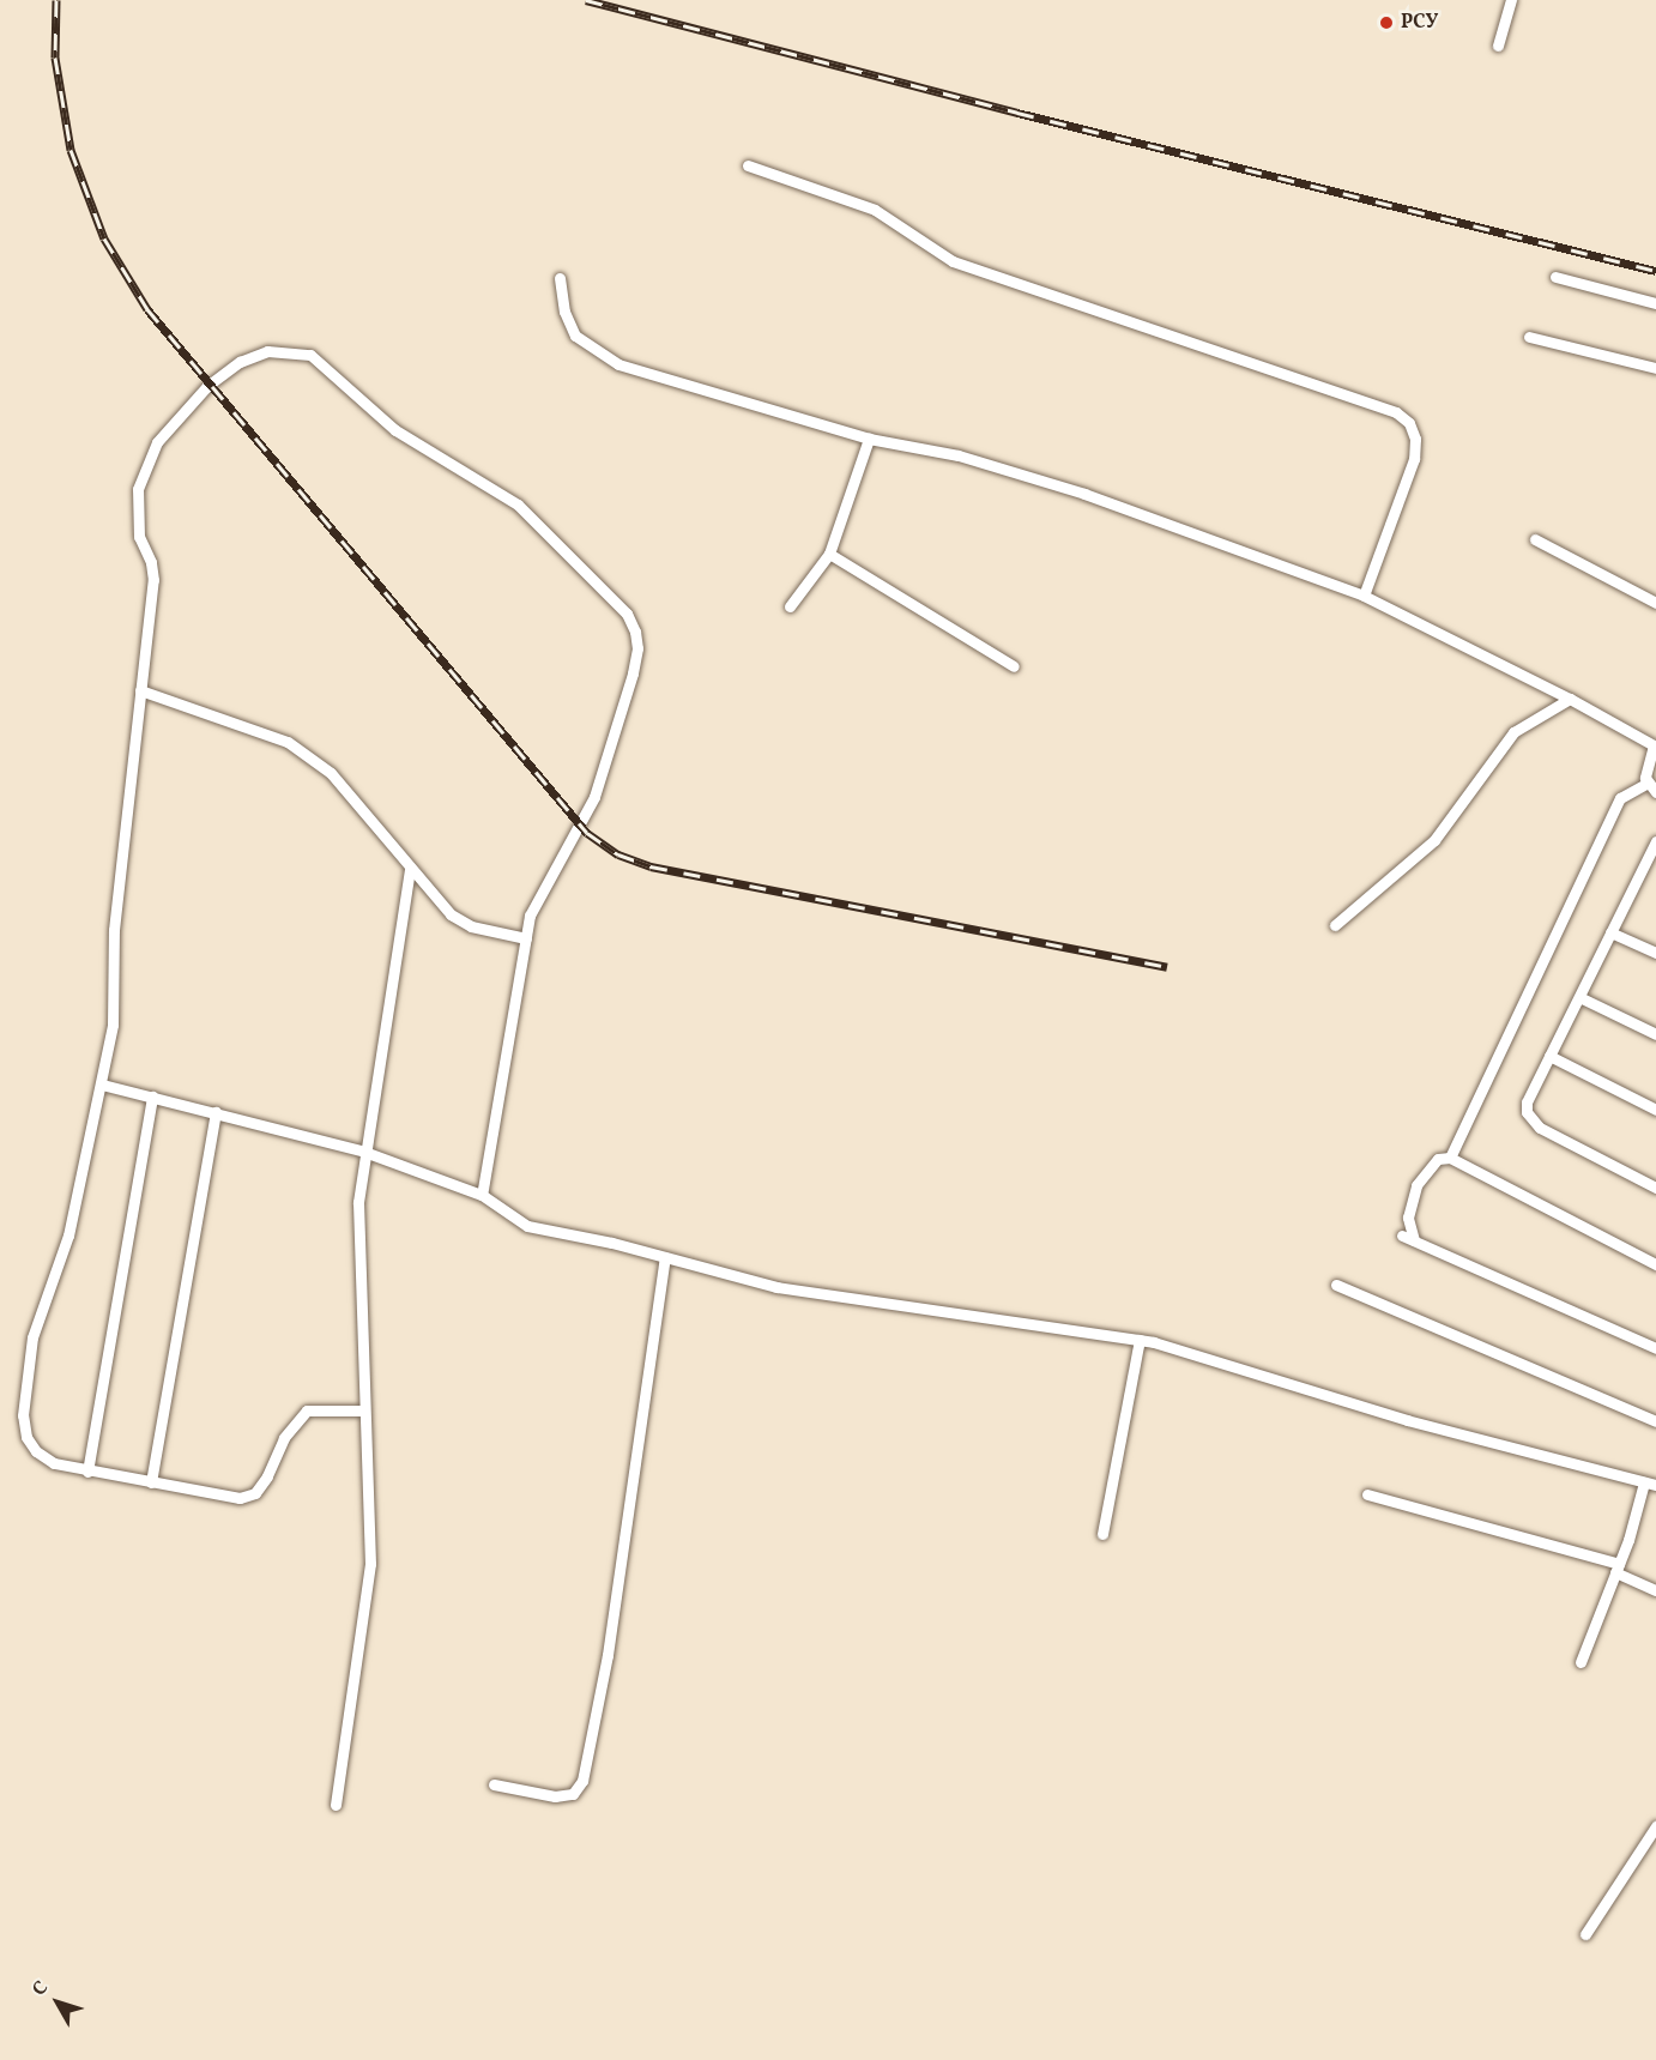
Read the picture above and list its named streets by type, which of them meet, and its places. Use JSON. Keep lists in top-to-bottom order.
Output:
{
  "places": ["РСУ"],
  "north": "top left"
}
